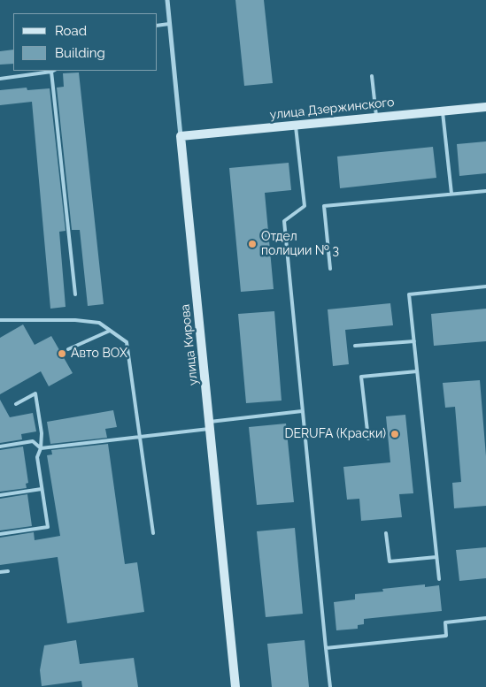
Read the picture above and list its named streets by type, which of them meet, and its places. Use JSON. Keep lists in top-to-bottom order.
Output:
{
  "streets": {
    "main road": ["улица Дзержинского", "улица Кирова"]
  },
  "crossings": [
    ["улица Дзержинского", "улица Кирова"]
  ],
  "places": ["Отдел полиции № 3", "Авто BOX", "DERUFA (Краски)"],
  "legend": ["Road", "Building"]
}
